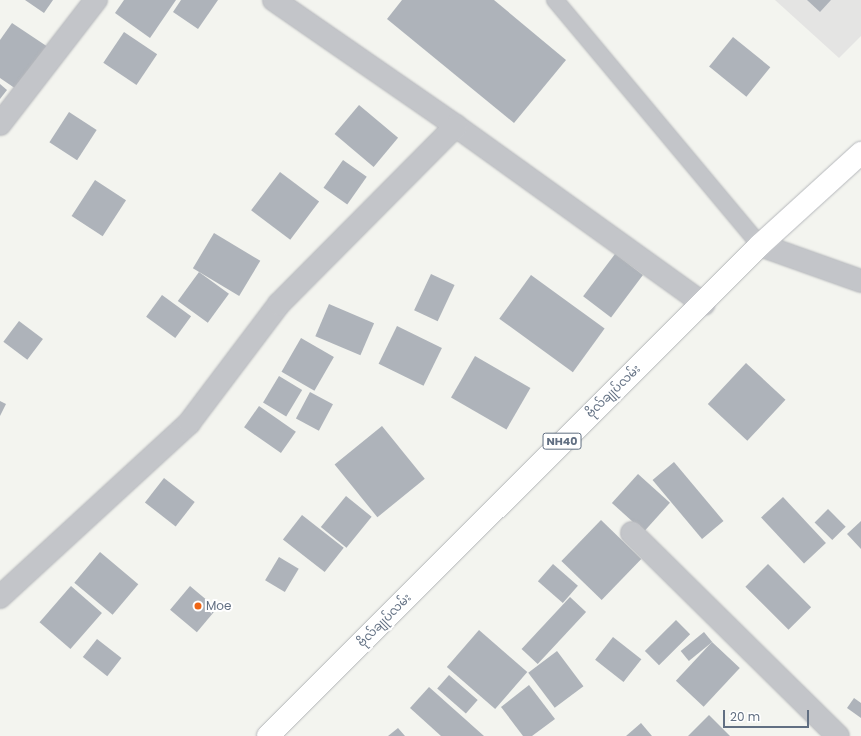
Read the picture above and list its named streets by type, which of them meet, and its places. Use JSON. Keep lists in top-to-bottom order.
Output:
{
  "streets": {
    "highway": ["ဗိုလ်ချုပ်လမ်း", "NH40"]
  },
  "places": ["Moe"],
  "scale_bar": "20 m"
}
